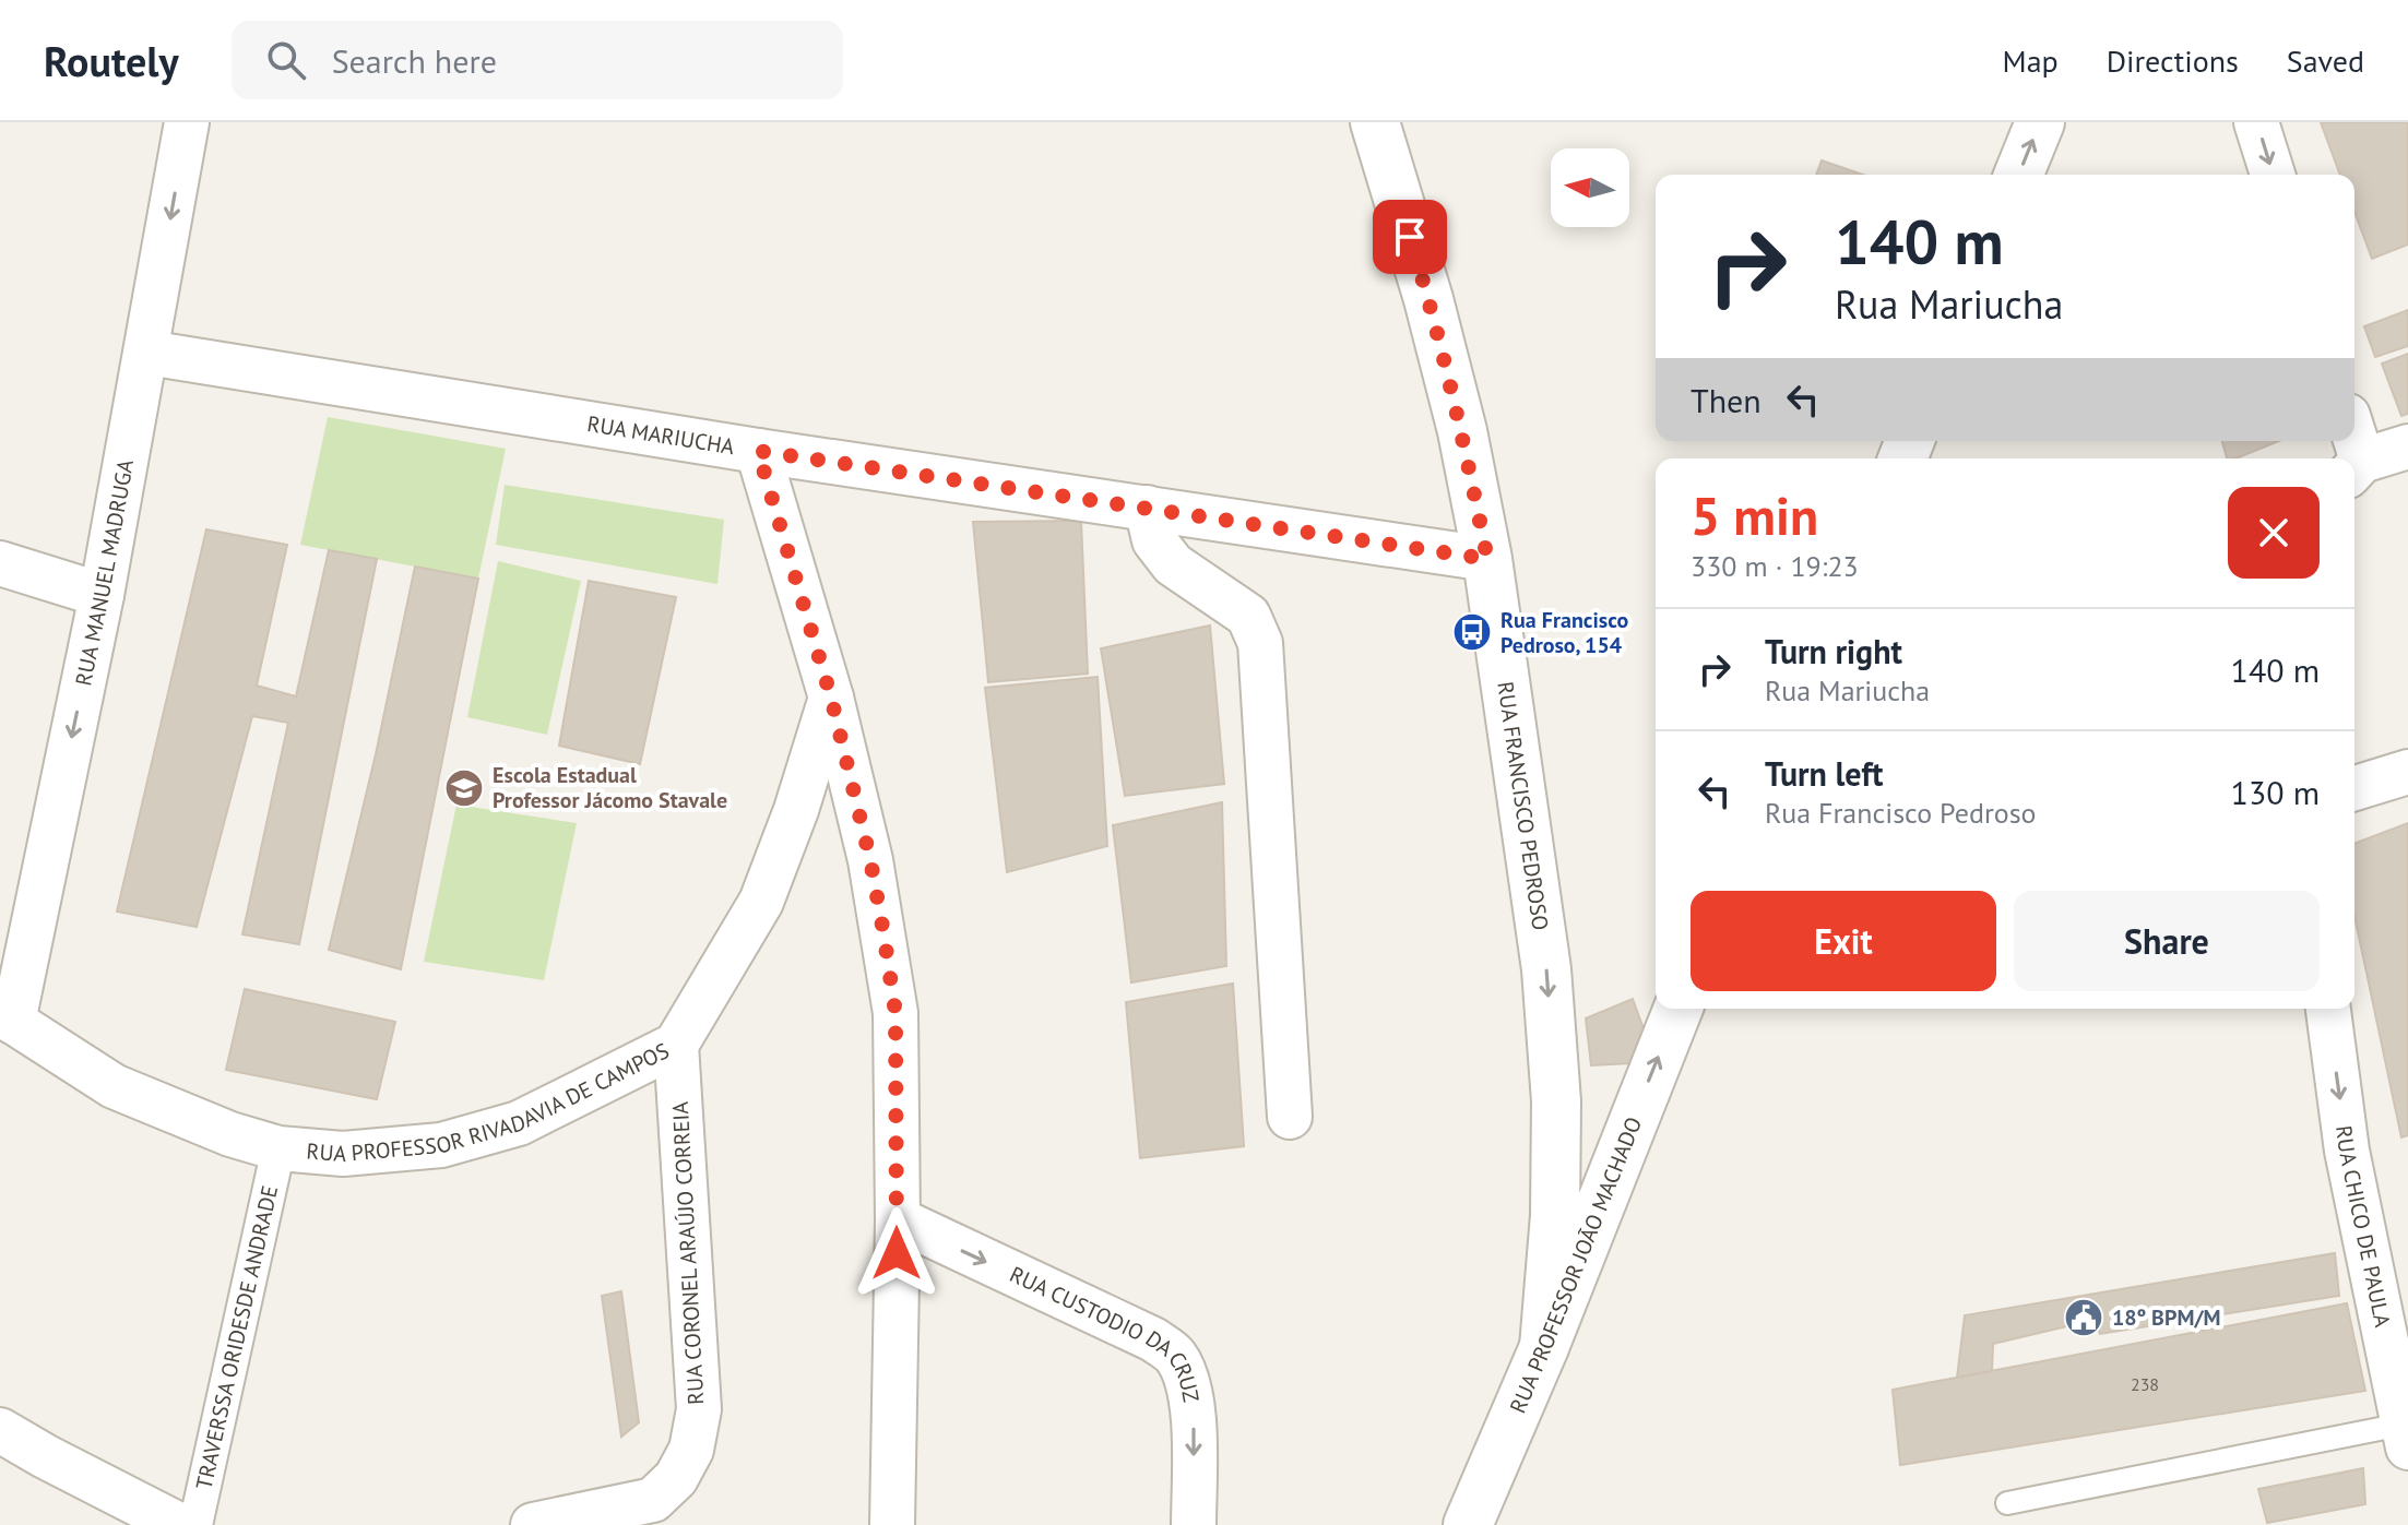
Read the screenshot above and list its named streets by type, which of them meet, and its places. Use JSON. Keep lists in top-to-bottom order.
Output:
{
  "streets": {
    "street": [
      "RUA MARIUCHA",
      "RUA MANUEL MADRUGA",
      "RUA FRANCISCO PEDROSO",
      "RUA PROFESSOR RIVADAVIA DE CAMPOS",
      "RUA CHICO DE PAULA",
      "RUA CORONEL ARAÚJO CORREIA",
      "RUA PROFESSOR JOÃO MACHADO",
      "TRAVERSSA ORIDESDE ANDRADE",
      "RUA CUSTODIO DA CRUZ"
    ]
  },
  "crossings": [
    ["RUA MARIUCHA", "RUA MANUEL MADRUGA"],
    ["RUA MARIUCHA", "RUA FRANCISCO PEDROSO"],
    ["RUA MANUEL MADRUGA", "RUA PROFESSOR RIVADAVIA DE CAMPOS"],
    ["RUA FRANCISCO PEDROSO", "RUA PROFESSOR JOÃO MACHADO"],
    ["RUA PROFESSOR RIVADAVIA DE CAMPOS", "RUA CORONEL ARAÚJO CORREIA"],
    ["RUA PROFESSOR RIVADAVIA DE CAMPOS", "TRAVERSSA ORIDESDE ANDRADE"]
  ],
  "one_way": ["RUA MANUEL MADRUGA", "RUA CHICO DE PAULA", "RUA CUSTODIO DA CRUZ"],
  "places": {
    "bus stop": ["Rua Francisco Pedroso, 154"],
    "school or university": ["Escola Estadual Professor Jácomo Stavale"],
    "public building": ["18º BPM/M"]
  },
  "house_numbers": ["238"],
  "north": "left",
  "page": {
    "header": "Routely",
    "search": "Search here",
    "nav": ["Map", "Directions", "Saved"],
    "turn": ["140 m", "Rua Mariucha"],
    "then": "Then",
    "heading": ["5 min", "330 m · 19:23"],
    "list": [
      {
        "name": "Turn right",
        "note": "Rua Mariucha",
        "value": "140 m"
      },
      {
        "name": "Turn left",
        "note": "Rua Francisco Pedroso",
        "value": "130 m"
      }
    ],
    "buttons": ["Exit", "Share"]
  }
}
